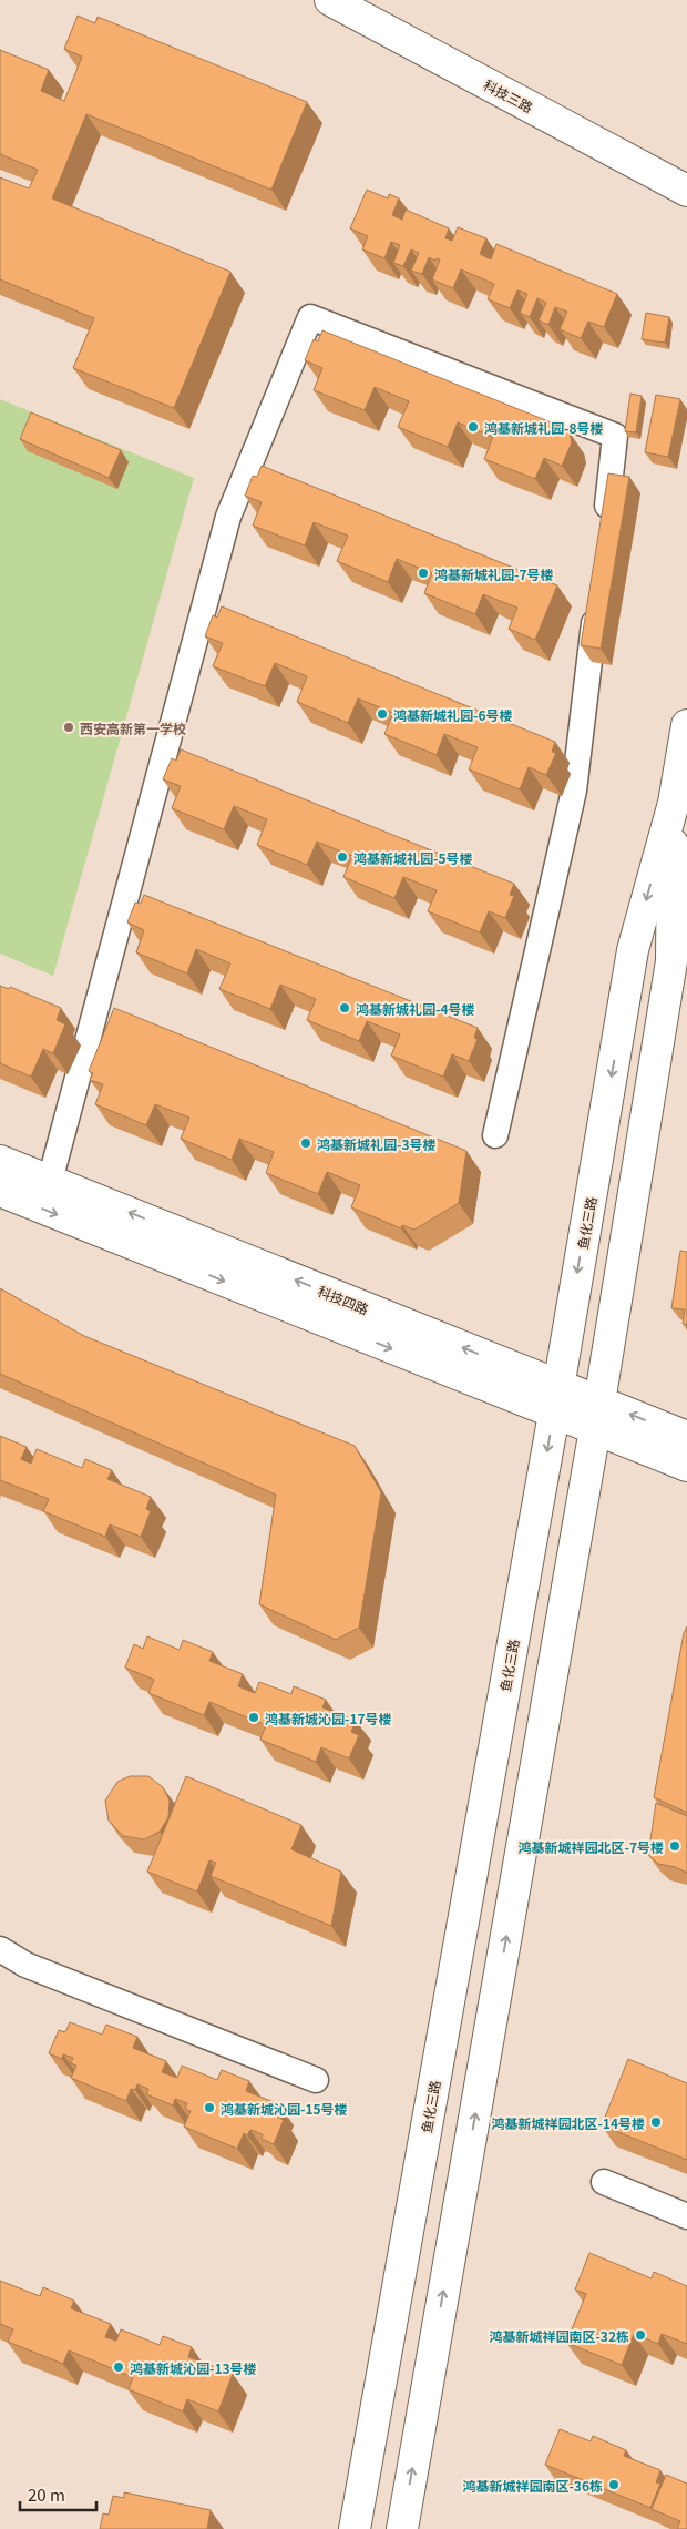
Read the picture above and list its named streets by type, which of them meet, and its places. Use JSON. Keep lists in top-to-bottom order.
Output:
{
  "streets": {
    "street": ["科技三路", "鱼化三路", "科技四路"]
  },
  "crossings": [
    ["鱼化三路", "科技四路"]
  ],
  "places": [
    "鸿基新城礼园-8号楼",
    "鸿基新城礼园-7号楼",
    "鸿基新城礼园-6号楼",
    "西安高新第一学校",
    "鸿基新城礼园-5号楼",
    "鸿基新城礼园-4号楼",
    "鸿基新城礼园-3号楼",
    "鸿基新城沁园-17号楼",
    "鸿基新城祥园北区-7号楼",
    "鸿基新城沁园-15号楼",
    "鸿基新城祥园北区-14号楼",
    "鸿基新城祥园南区-32栋",
    "鸿基新城沁园-13号楼",
    "鸿基新城祥园南区-36栋"
  ],
  "scale_bar": "20 m"
}
